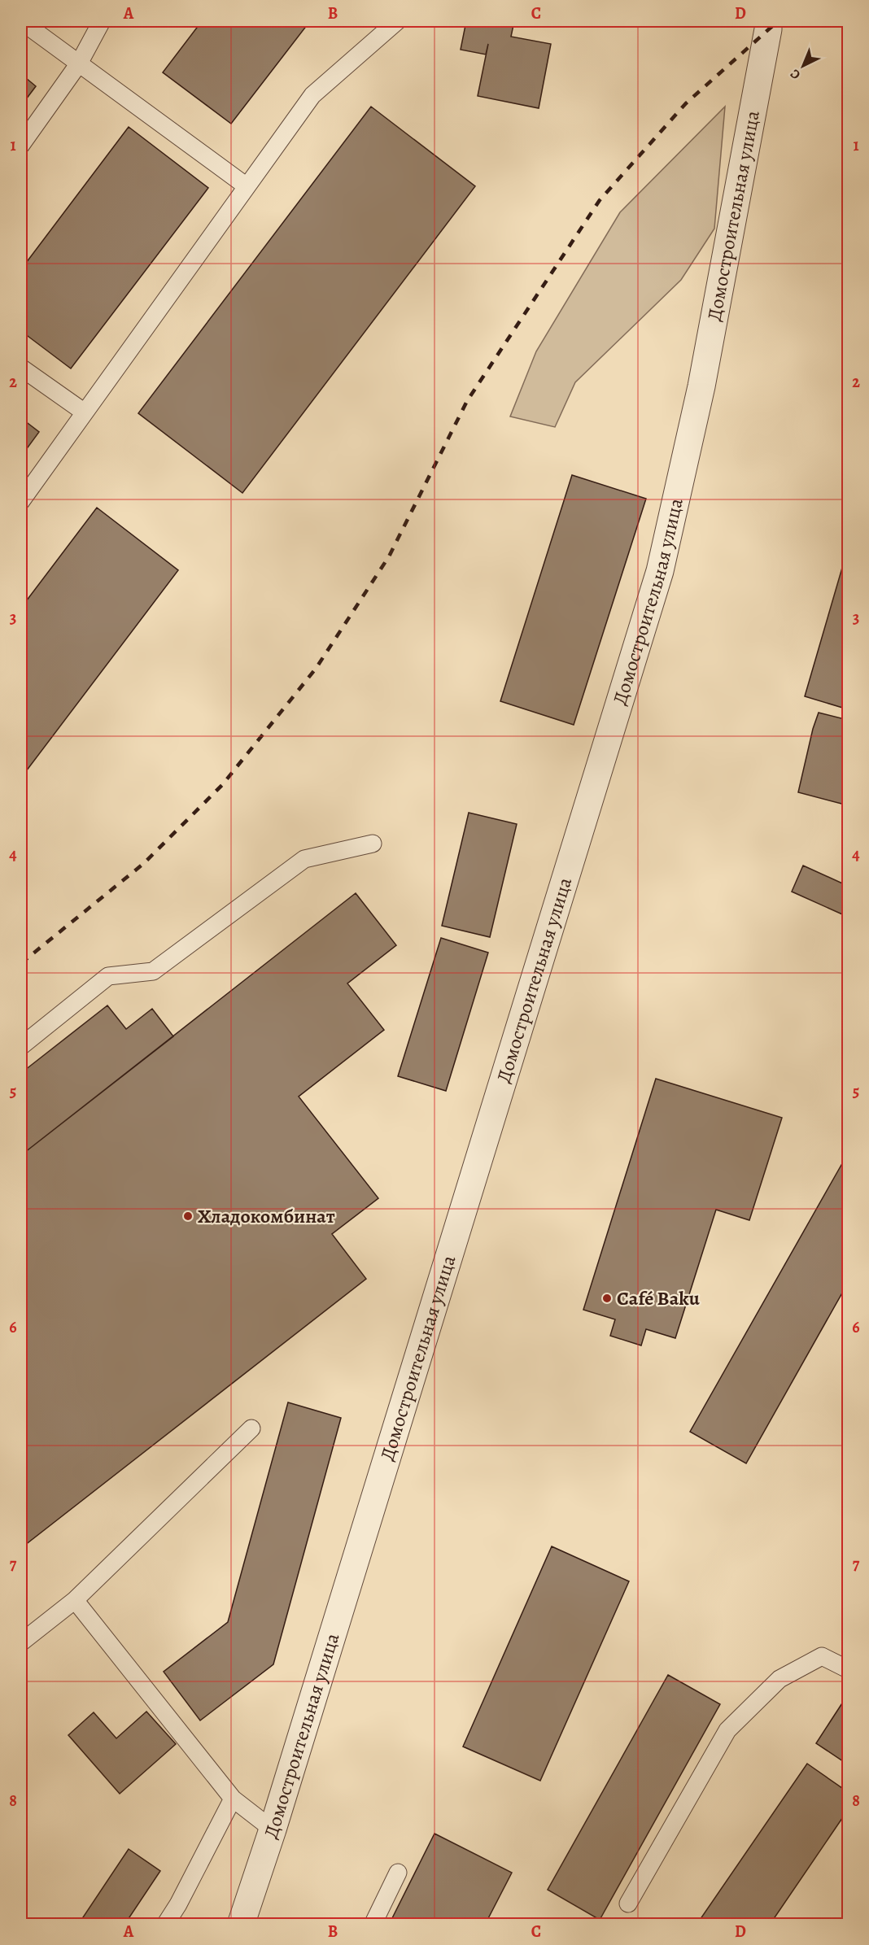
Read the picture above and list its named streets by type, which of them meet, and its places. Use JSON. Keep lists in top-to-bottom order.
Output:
{
  "streets": {
    "street": ["Домостроительная улица"]
  },
  "places": ["Хладокомбинат", "Café Baku"],
  "north": "bottom left",
  "grid": {
    "columns": [
      "A",
      "B",
      "C",
      "D"
    ],
    "rows": [
      "1",
      "2",
      "3",
      "4",
      "5",
      "6",
      "7",
      "8"
    ]
  }
}
